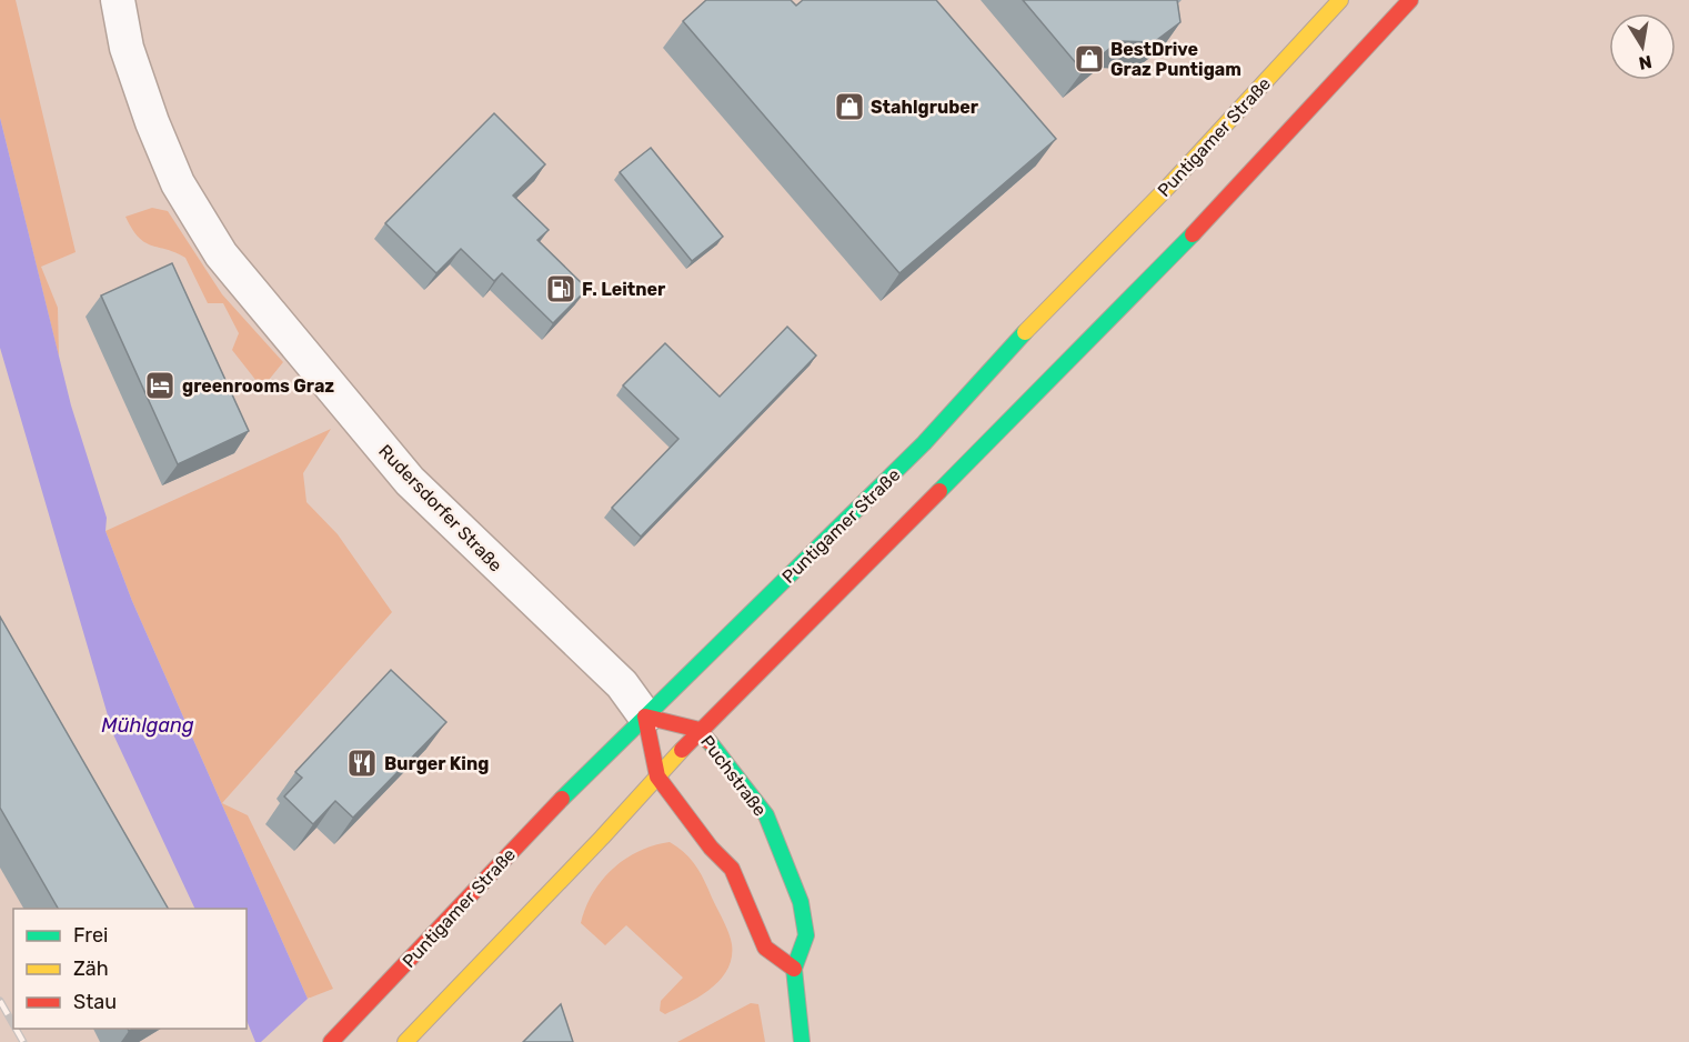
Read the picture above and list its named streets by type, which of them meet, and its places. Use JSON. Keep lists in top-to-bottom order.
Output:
{
  "streets": {
    "main road": ["Puntigamer Straße", "Puchstraße"],
    "street": ["Rudersdorfer Straße"]
  },
  "crossings": [
    ["Puntigamer Straße", "Rudersdorfer Straße"],
    ["Puntigamer Straße", "Puchstraße"],
    ["Rudersdorfer Straße", "Puchstraße"]
  ],
  "water": ["Mühlgang"],
  "places": {
    "shop": ["BestDrive Graz Puntigam", "Stahlgruber"],
    "fuel station": ["F. Leitner"],
    "hotel": ["greenrooms Graz"],
    "restaurant": ["Burger King"]
  },
  "legend": ["Frei", "Zäh", "Stau"],
  "north": "bottom"
}
